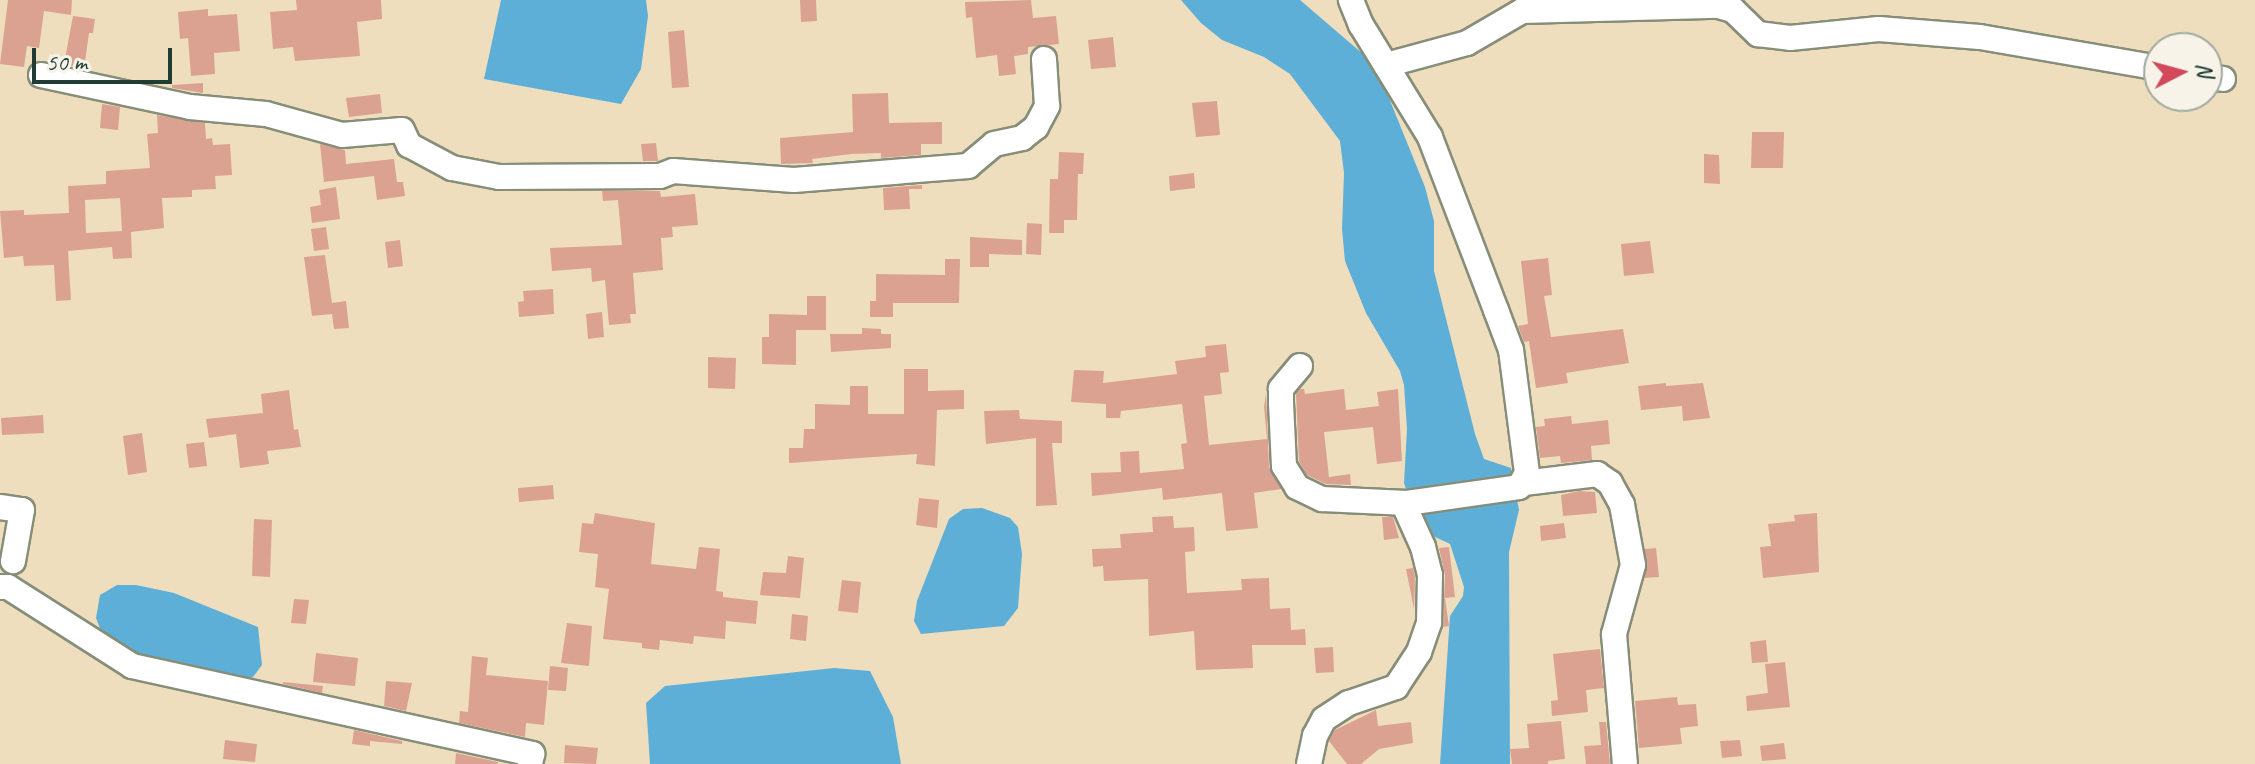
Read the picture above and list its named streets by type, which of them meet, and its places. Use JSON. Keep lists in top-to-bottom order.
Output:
{
  "scale_bar": "50 m",
  "north": "right"
}
